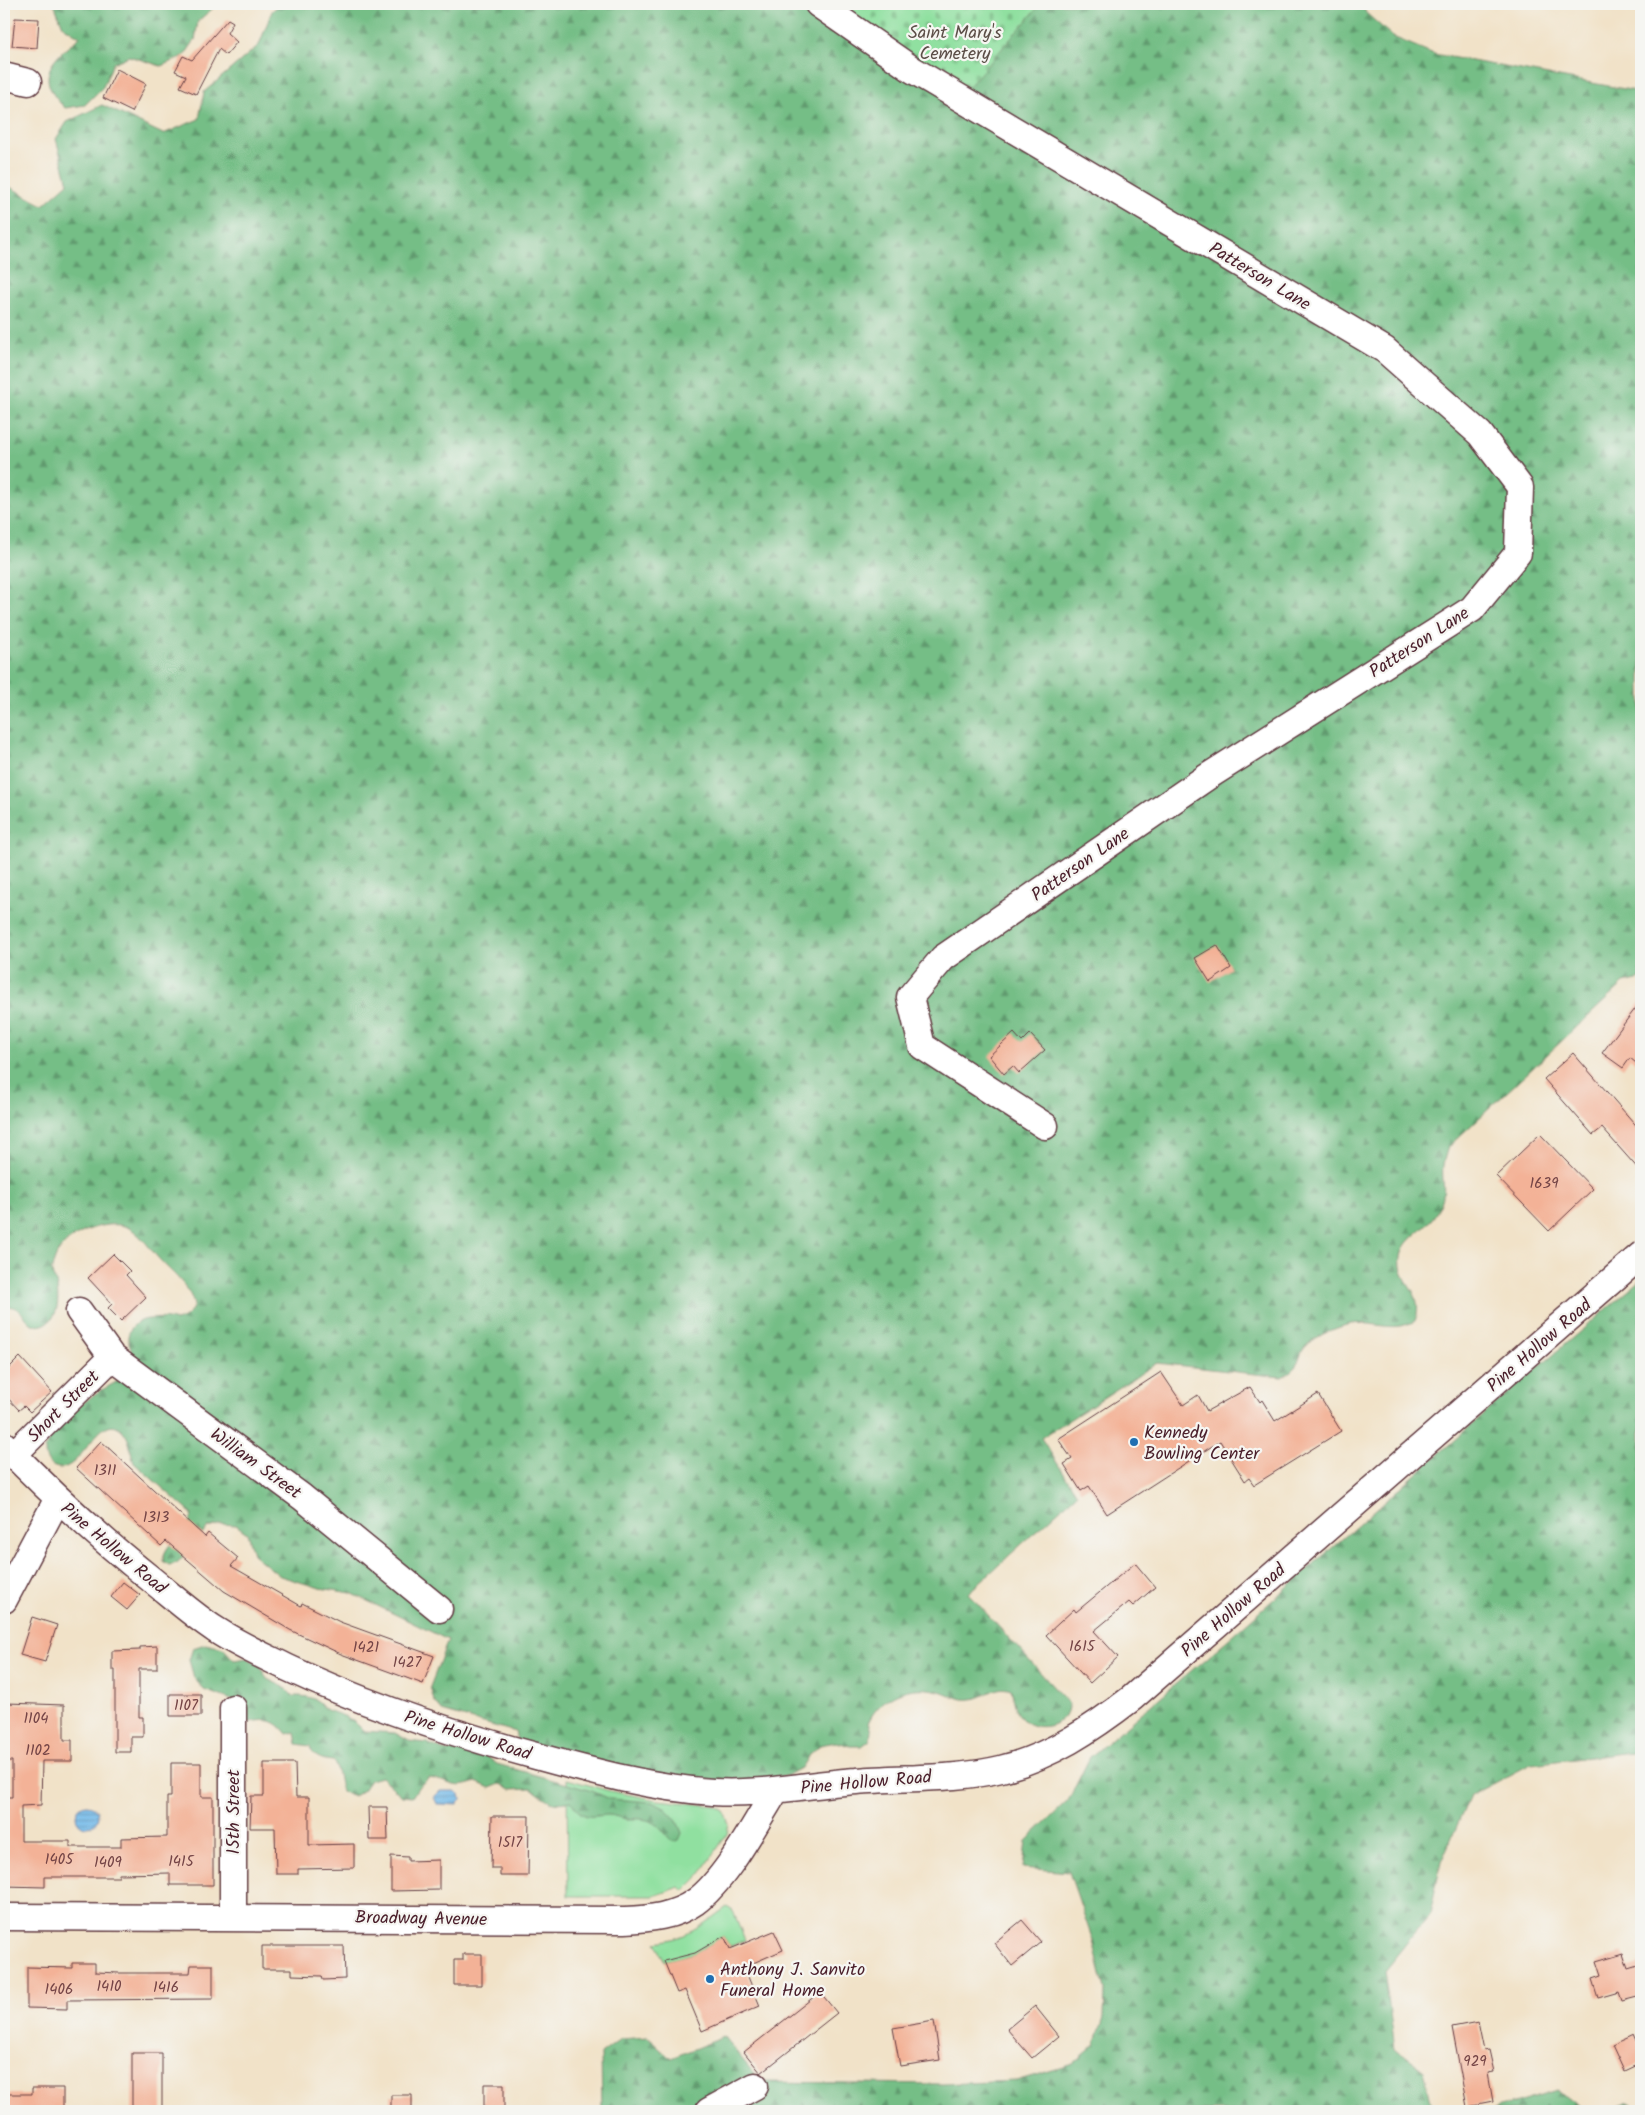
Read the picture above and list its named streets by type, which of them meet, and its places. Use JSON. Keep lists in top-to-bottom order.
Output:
{
  "streets": {
    "street": [
      "Patterson Lane",
      "Pine Hollow Road",
      "Short Street",
      "William Street",
      "15th Street",
      "Broadway Avenue"
    ]
  },
  "crossings": [
    ["Pine Hollow Road", "Short Street"],
    ["Pine Hollow Road", "Broadway Avenue"],
    ["Short Street", "William Street"],
    ["15th Street", "Broadway Avenue"]
  ],
  "parks": ["Saint Mary's Cemetery"],
  "places": ["Kennedy Bowling Center", "Anthony J. Sanvito Funeral Home"],
  "house_numbers": [
    "1639",
    "1311",
    "1313",
    "1615",
    "1421",
    "1427",
    "1107",
    "1104",
    "1102",
    "1517",
    "1405",
    "1415",
    "1409",
    "1410",
    "1416",
    "1406",
    "929"
  ]
}
